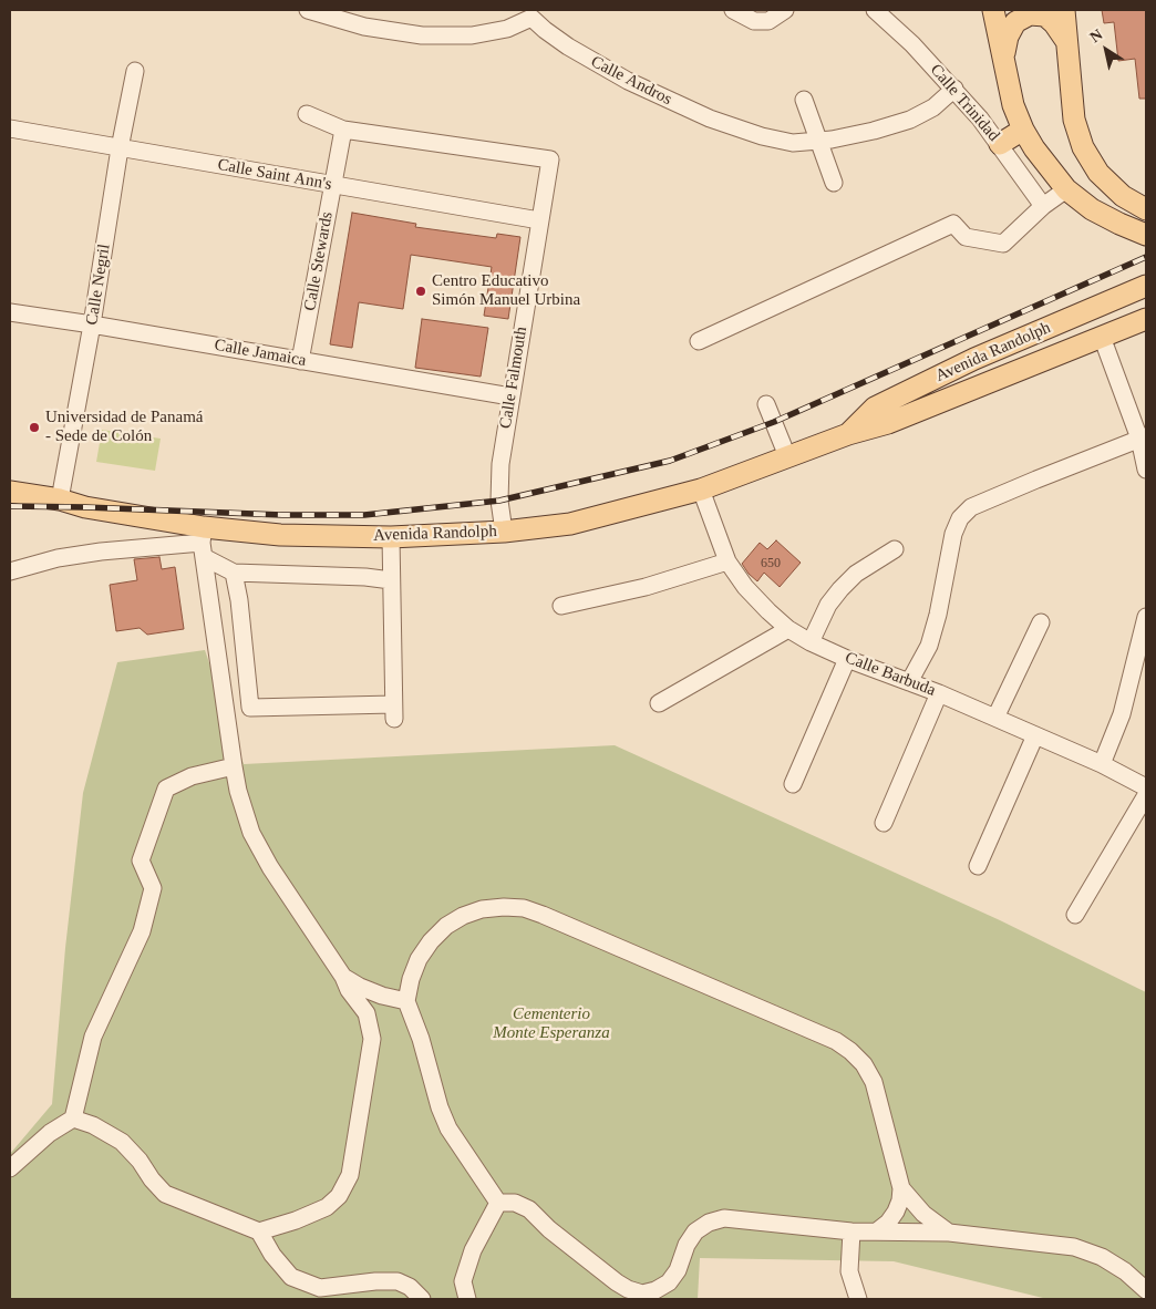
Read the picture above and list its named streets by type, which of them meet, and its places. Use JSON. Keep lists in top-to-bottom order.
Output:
{
  "streets": {
    "main road": ["Avenida Randolph"],
    "street": [
      "Calle Andros",
      "Calle Trinidad",
      "Calle Saint Ann's",
      "Calle Stewards",
      "Calle Negril",
      "Calle Jamaica",
      "Calle Falmouth",
      "Calle Barbuda"
    ]
  },
  "crossings": [
    ["Calle Andros", "Calle Trinidad"],
    ["Calle Saint Ann's", "Calle Stewards"],
    ["Calle Saint Ann's", "Calle Negril"],
    ["Calle Saint Ann's", "Calle Falmouth"],
    ["Calle Stewards", "Calle Jamaica"],
    ["Calle Stewards", "Calle Falmouth"],
    ["Calle Negril", "Avenida Randolph"],
    ["Calle Negril", "Calle Jamaica"],
    ["Avenida Randolph", "Calle Falmouth"],
    ["Avenida Randolph", "Calle Barbuda"],
    ["Calle Jamaica", "Calle Falmouth"]
  ],
  "parks": ["Cementerio Monte Esperanza"],
  "places": ["Centro Educativo Simón Manuel Urbina", "Universidad de Panamá - Sede de Colón"],
  "house_numbers": ["650"],
  "north": "top left"
}
